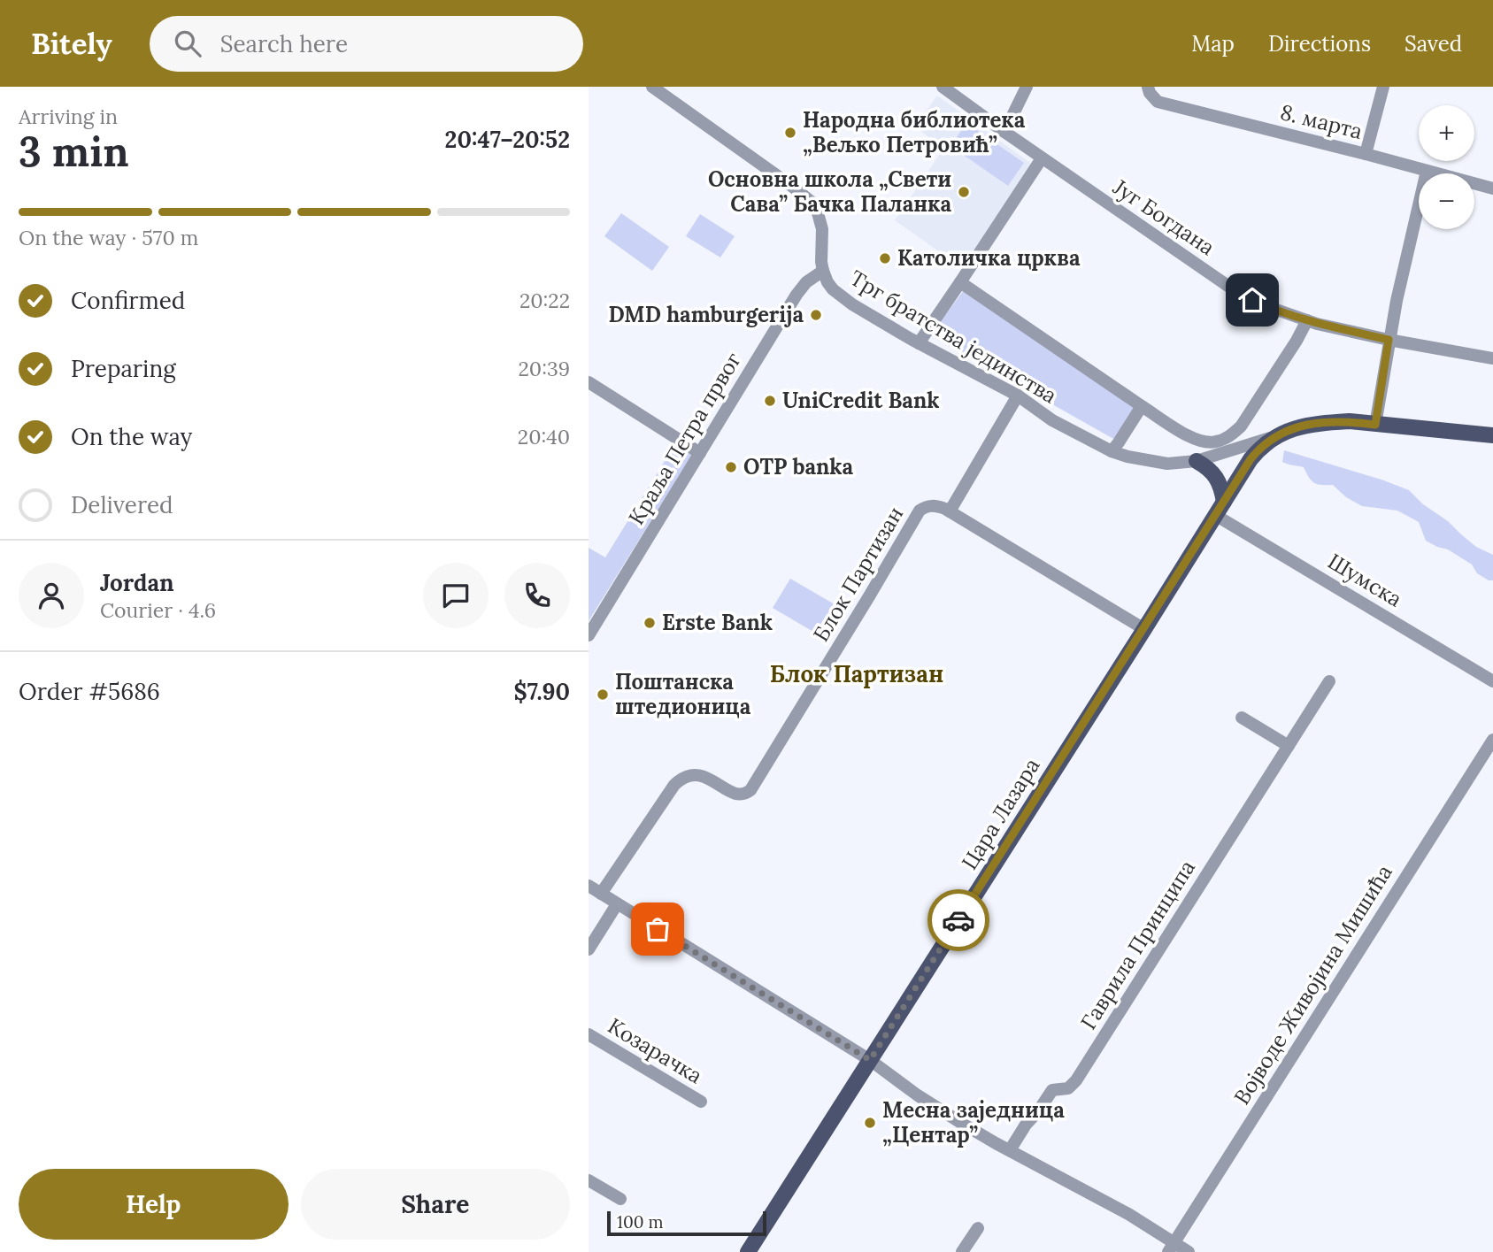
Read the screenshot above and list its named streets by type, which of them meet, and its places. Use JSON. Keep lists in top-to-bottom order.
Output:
{
  "streets": {
    "main road": ["Цара Лазара"],
    "street": [
      "8. марта",
      "Југ Богдана",
      "Трг братства јединства",
      "Краља Петра првог",
      "Блок Партизан",
      "Шумска",
      "Гаврила Принципа",
      "Војводе Живојина Мишића",
      "Козарачка"
    ]
  },
  "crossings": [
    ["Југ Богдана", "Трг братства јединства"],
    ["Трг братства јединства", "Краља Петра првог"],
    ["Трг братства јединства", "Цара Лазара"],
    ["Блок Партизан", "Цара Лазара"],
    ["Шумска", "Цара Лазара"]
  ],
  "districts": ["Блок Партизан"],
  "places": [
    "Народна библиотека „Вељко Петровић”",
    "Основна школа „Свети Сава” Бачка Паланка",
    "Католичка црква",
    "DMD hamburgerija",
    "UniCredit Bank",
    "OTP banka",
    "Erste Bank",
    "Поштанска штедионица",
    "Месна заједница „Центар”"
  ],
  "scale_bar": "100 m",
  "page": {
    "header": "Bitely",
    "search": "Search here",
    "nav": ["Map", "Directions", "Saved"],
    "heading": ["3 min", "Arriving in", "20:47–20:52"],
    "panel": [
      "Jordan",
      "Courier · 4.6",
      "Order #5686",
      "$7.90"
    ],
    "map_buttons": ["+", "−"],
    "bar": "On the way · 570 m",
    "list": [
      ["Confirmed", "20:22"],
      ["Preparing", "20:39"],
      ["On the way", "20:40"],
      "Delivered"
    ],
    "buttons": ["Help", "Share"],
    "scale": "100 m"
  }
}
